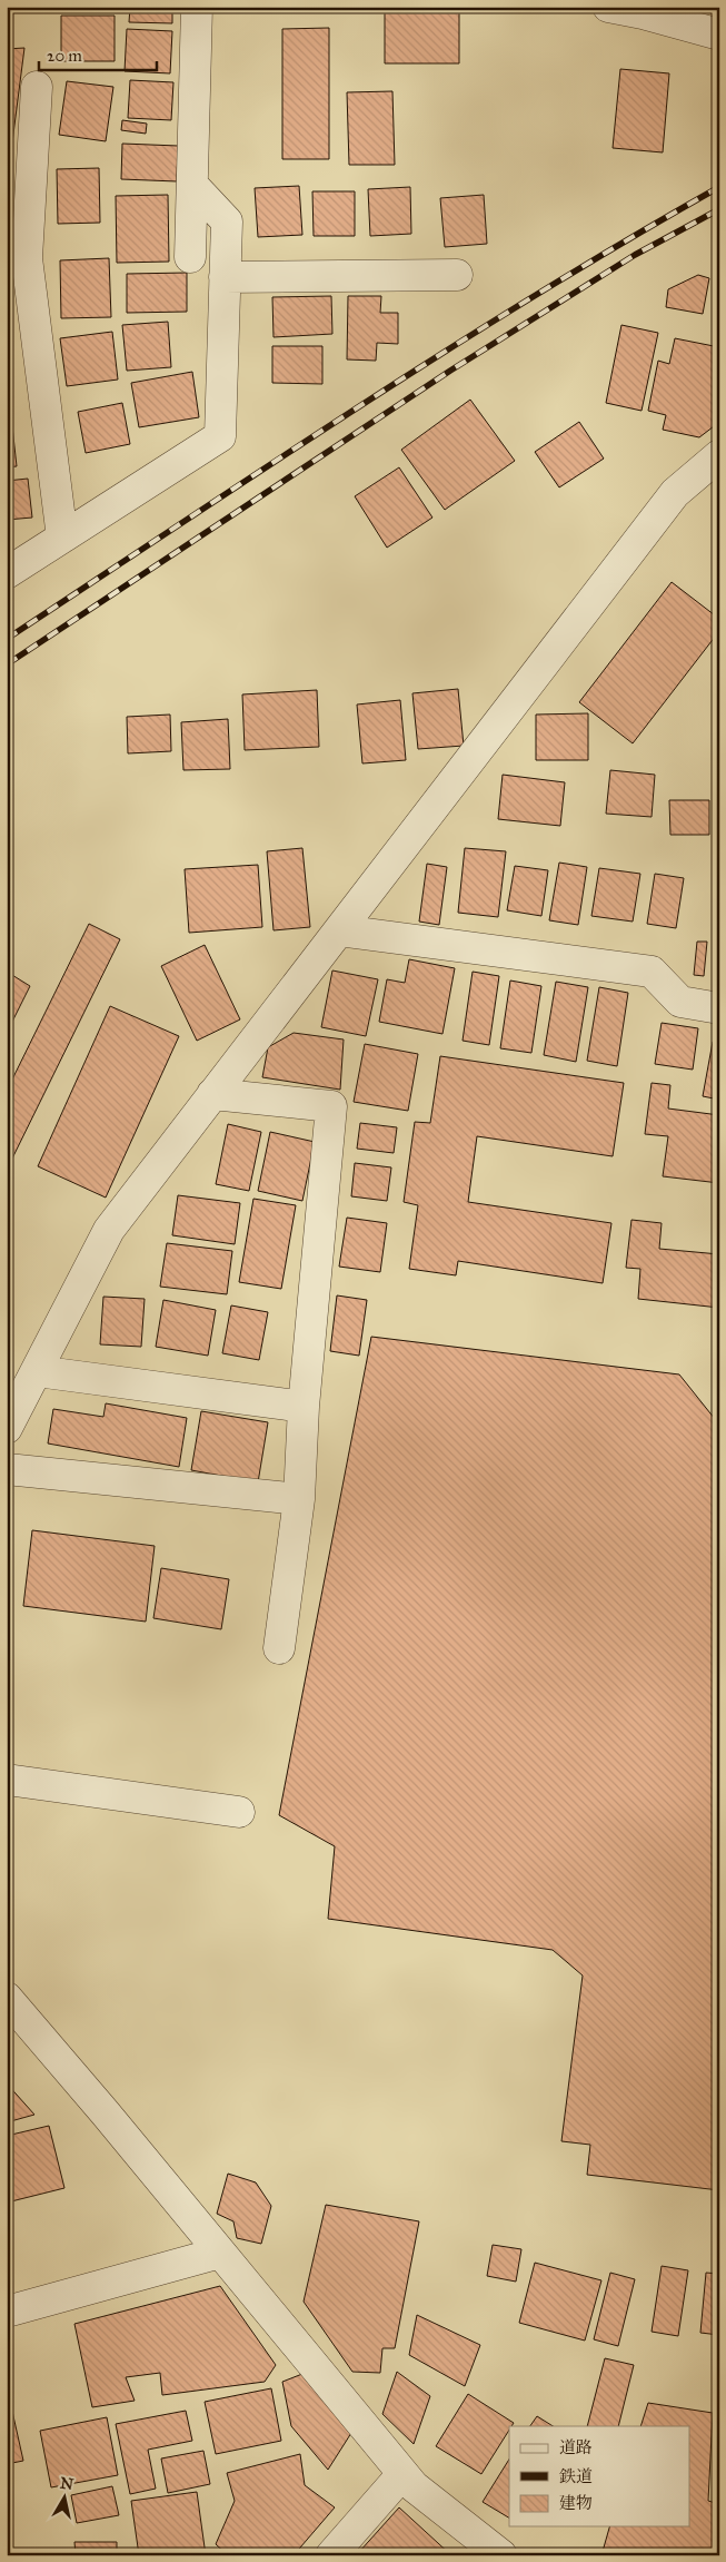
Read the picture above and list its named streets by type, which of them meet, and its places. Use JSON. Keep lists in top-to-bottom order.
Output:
{
  "legend": ["道路", "鉄道", "建物"],
  "scale_bar": "20 m",
  "north": "top"
}
